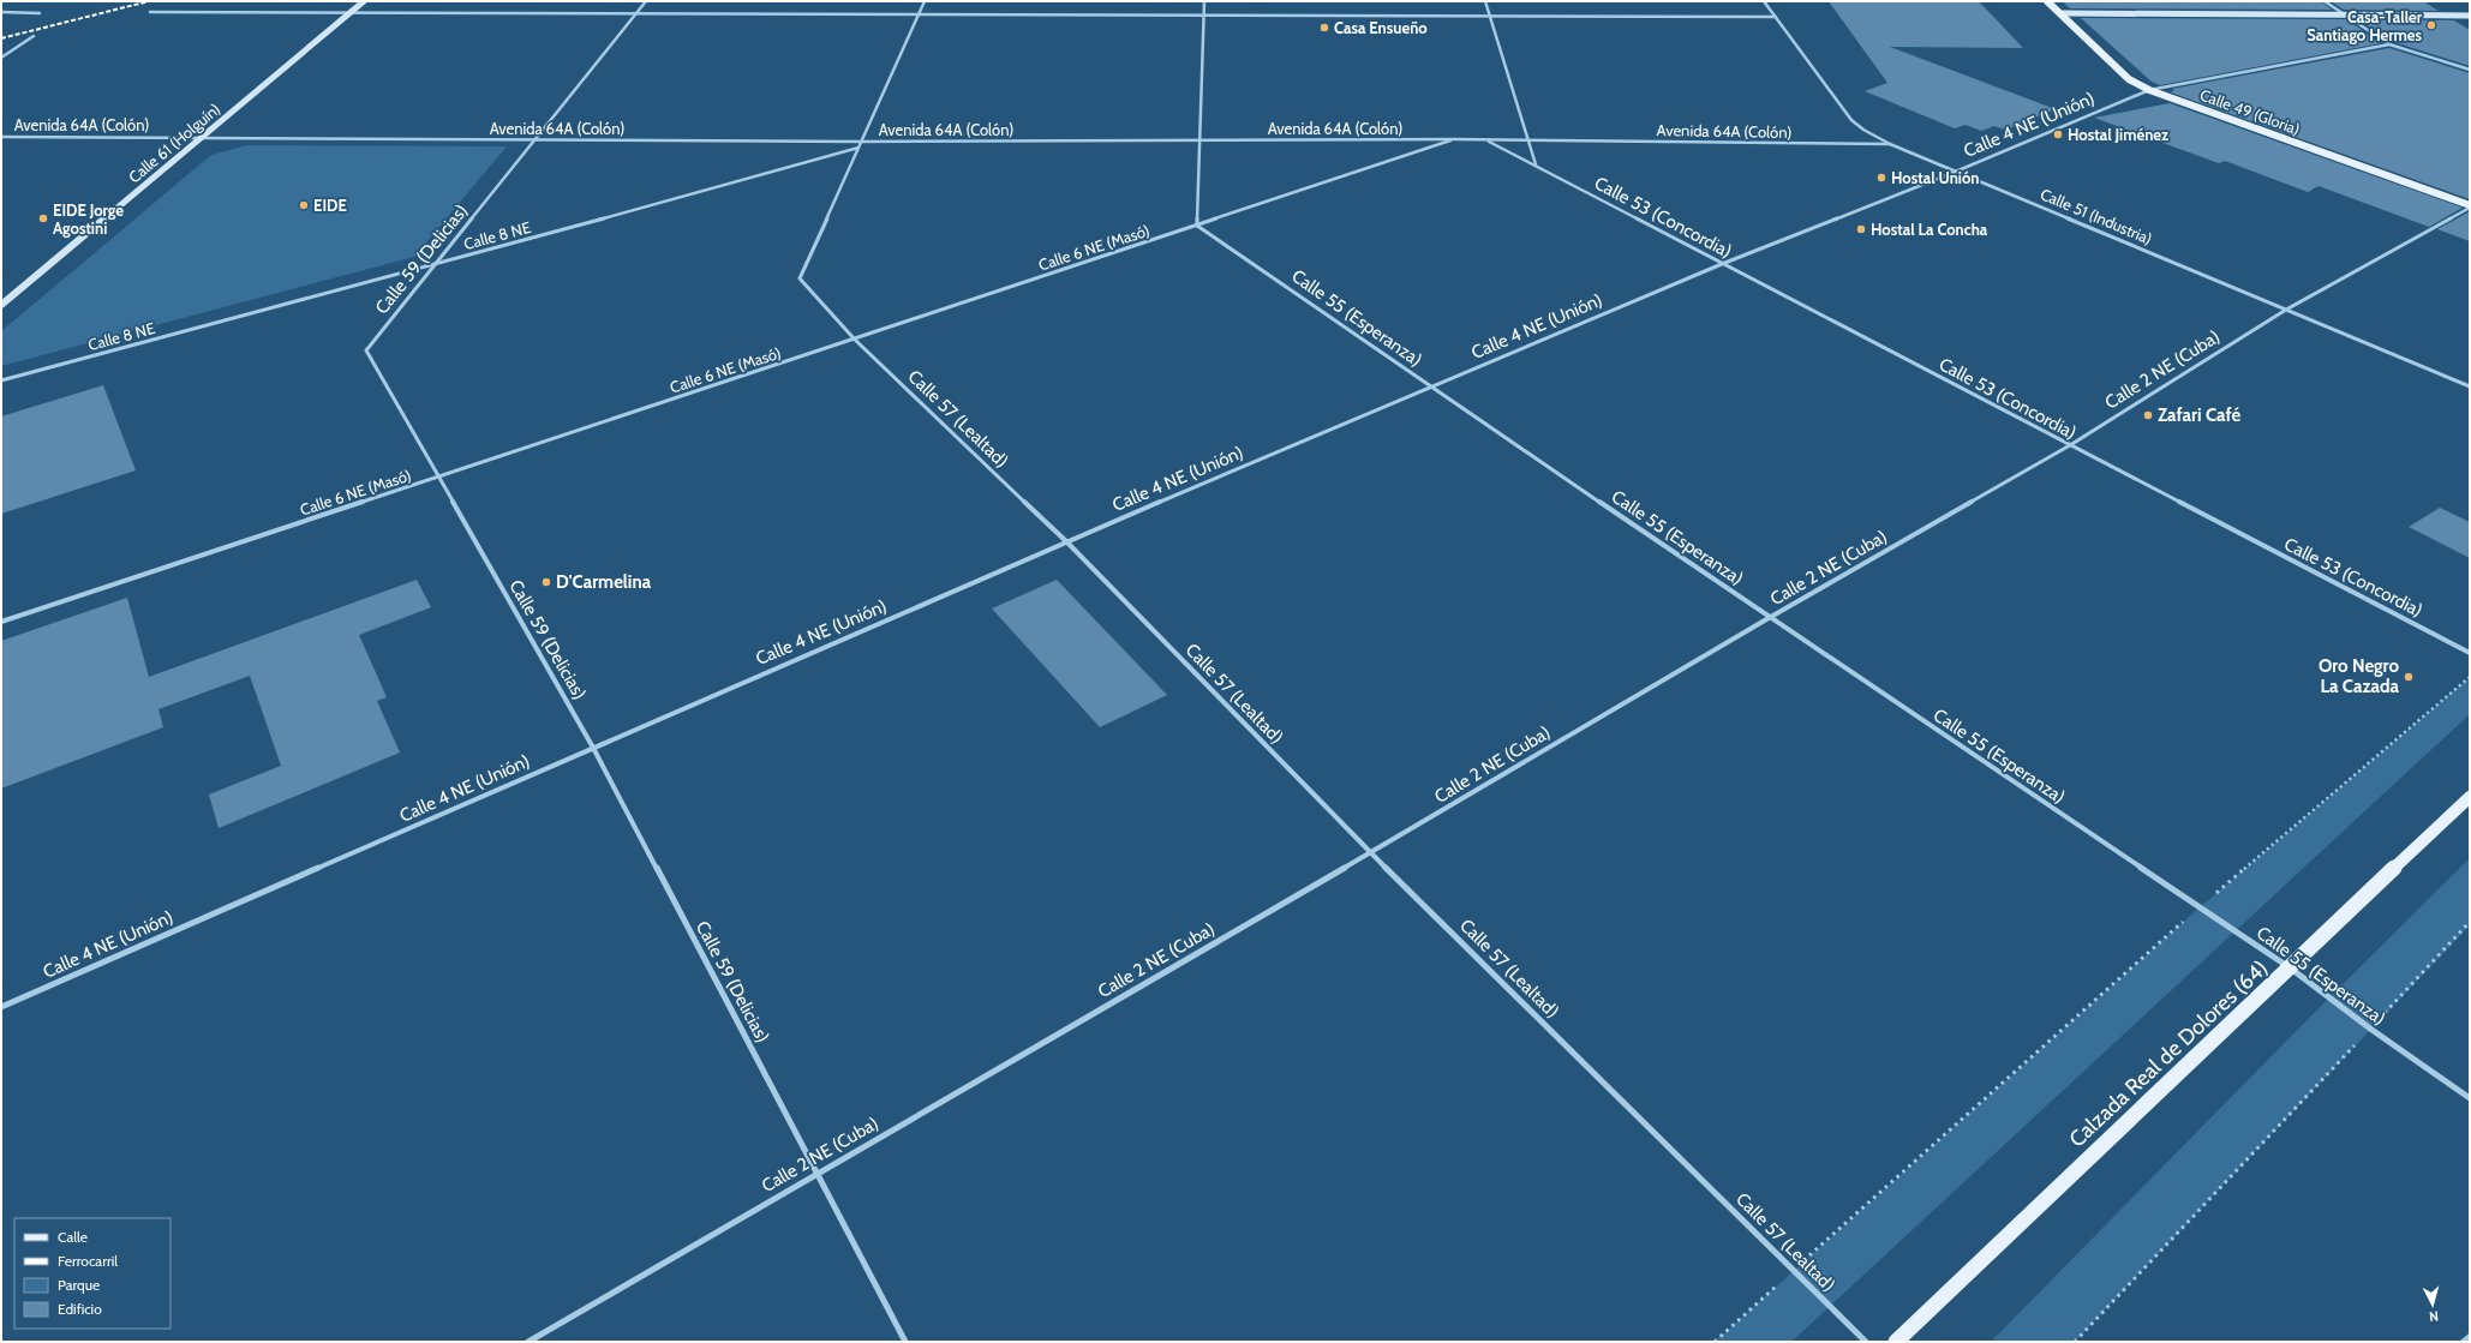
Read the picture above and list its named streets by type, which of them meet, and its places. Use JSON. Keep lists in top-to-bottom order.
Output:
{
  "streets": {
    "main road": ["Calle 49 (Gloria)", "Calzada Real de Dolores (64)"],
    "street": [
      "Avenida 64A (Colón)",
      "Calle 4 NE (Unión)",
      "Calle 61 (Holguín)",
      "Calle 51 (Industria)",
      "Calle 53 (Concordia)",
      "Calle 8 NE",
      "Calle 6 NE (Masó)",
      "Calle 59 (Delicias)",
      "Calle 55 (Esperanza)",
      "Calle 2 NE (Cuba)",
      "Calle 57 (Lealtad)"
    ]
  },
  "crossings": [
    ["Calle 49 (Gloria)", "Calle 4 NE (Unión)"],
    ["Calle 49 (Gloria)", "Calle 2 NE (Cuba)"],
    ["Avenida 64A (Colón)", "Calle 61 (Holguín)"],
    ["Avenida 64A (Colón)", "Calle 51 (Industria)"],
    ["Avenida 64A (Colón)", "Calle 53 (Concordia)"],
    ["Avenida 64A (Colón)", "Calle 6 NE (Masó)"],
    ["Avenida 64A (Colón)", "Calle 59 (Delicias)"],
    ["Avenida 64A (Colón)", "Calle 57 (Lealtad)"],
    ["Calle 4 NE (Unión)", "Calle 51 (Industria)"],
    ["Calle 4 NE (Unión)", "Calle 53 (Concordia)"],
    ["Calle 4 NE (Unión)", "Calle 59 (Delicias)"],
    ["Calle 4 NE (Unión)", "Calle 55 (Esperanza)"],
    ["Calle 4 NE (Unión)", "Calle 57 (Lealtad)"],
    ["Calle 51 (Industria)", "Calle 2 NE (Cuba)"],
    ["Calle 53 (Concordia)", "Calle 2 NE (Cuba)"],
    ["Calle 8 NE", "Calle 59 (Delicias)"],
    ["Calle 8 NE", "Calle 57 (Lealtad)"],
    ["Calle 6 NE (Masó)", "Calle 59 (Delicias)"],
    ["Calle 6 NE (Masó)", "Calle 55 (Esperanza)"],
    ["Calle 6 NE (Masó)", "Calle 57 (Lealtad)"],
    ["Calle 59 (Delicias)", "Calle 2 NE (Cuba)"],
    ["Calle 55 (Esperanza)", "Calle 2 NE (Cuba)"],
    ["Calle 55 (Esperanza)", "Calzada Real de Dolores (64)"],
    ["Calle 2 NE (Cuba)", "Calle 57 (Lealtad)"]
  ],
  "places": [
    "Casa-Taller Santiago Hermes",
    "Casa Ensueño",
    "Hostal Jiménez",
    "Hostal Unión",
    "EIDE",
    "EIDE Jorge Agostini",
    "Hostal La Concha",
    "Zafari Café",
    "D'Carmelina",
    "Oro Negro La Cazada"
  ],
  "legend": [
    "Calle",
    "Ferrocarril",
    "Parque",
    "Edificio"
  ],
  "north": "bottom"
}
